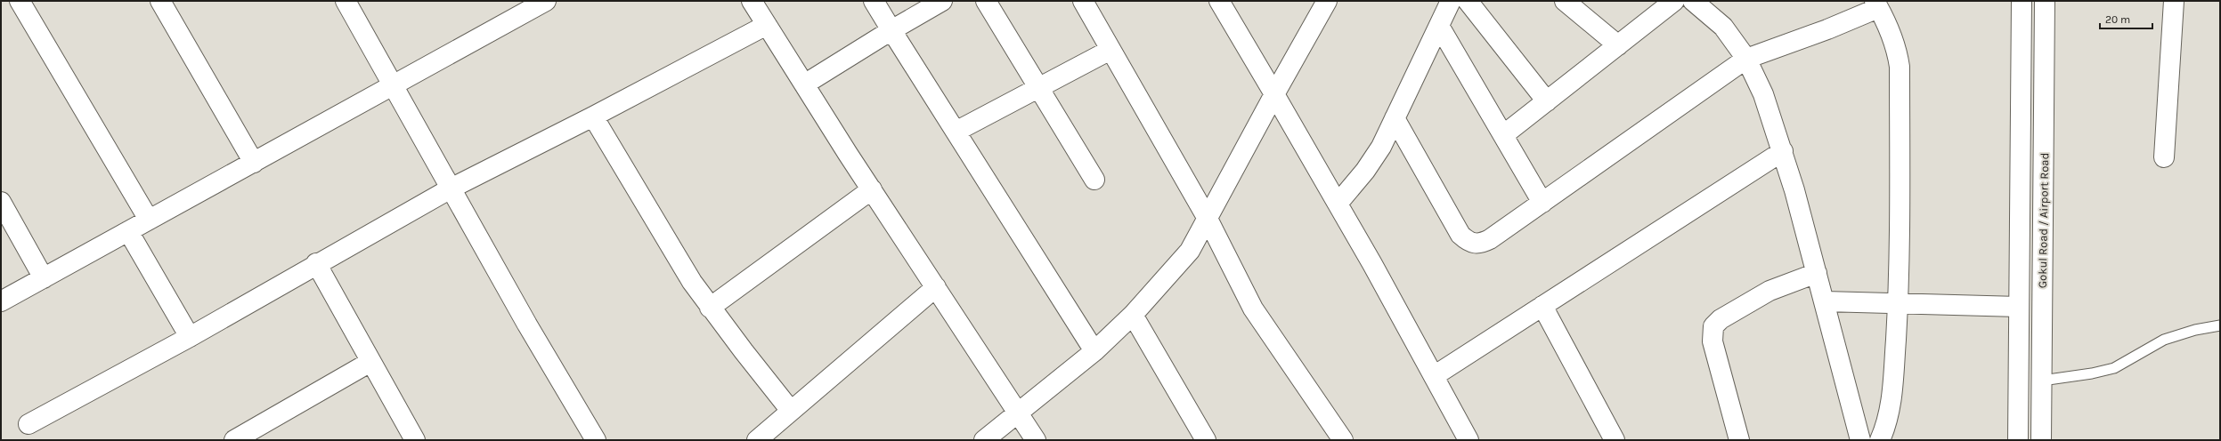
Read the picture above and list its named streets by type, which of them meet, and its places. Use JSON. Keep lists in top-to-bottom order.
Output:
{
  "streets": {
    "street": ["Gokul Road / Airport Road"]
  },
  "scale_bar": "20 m"
}
